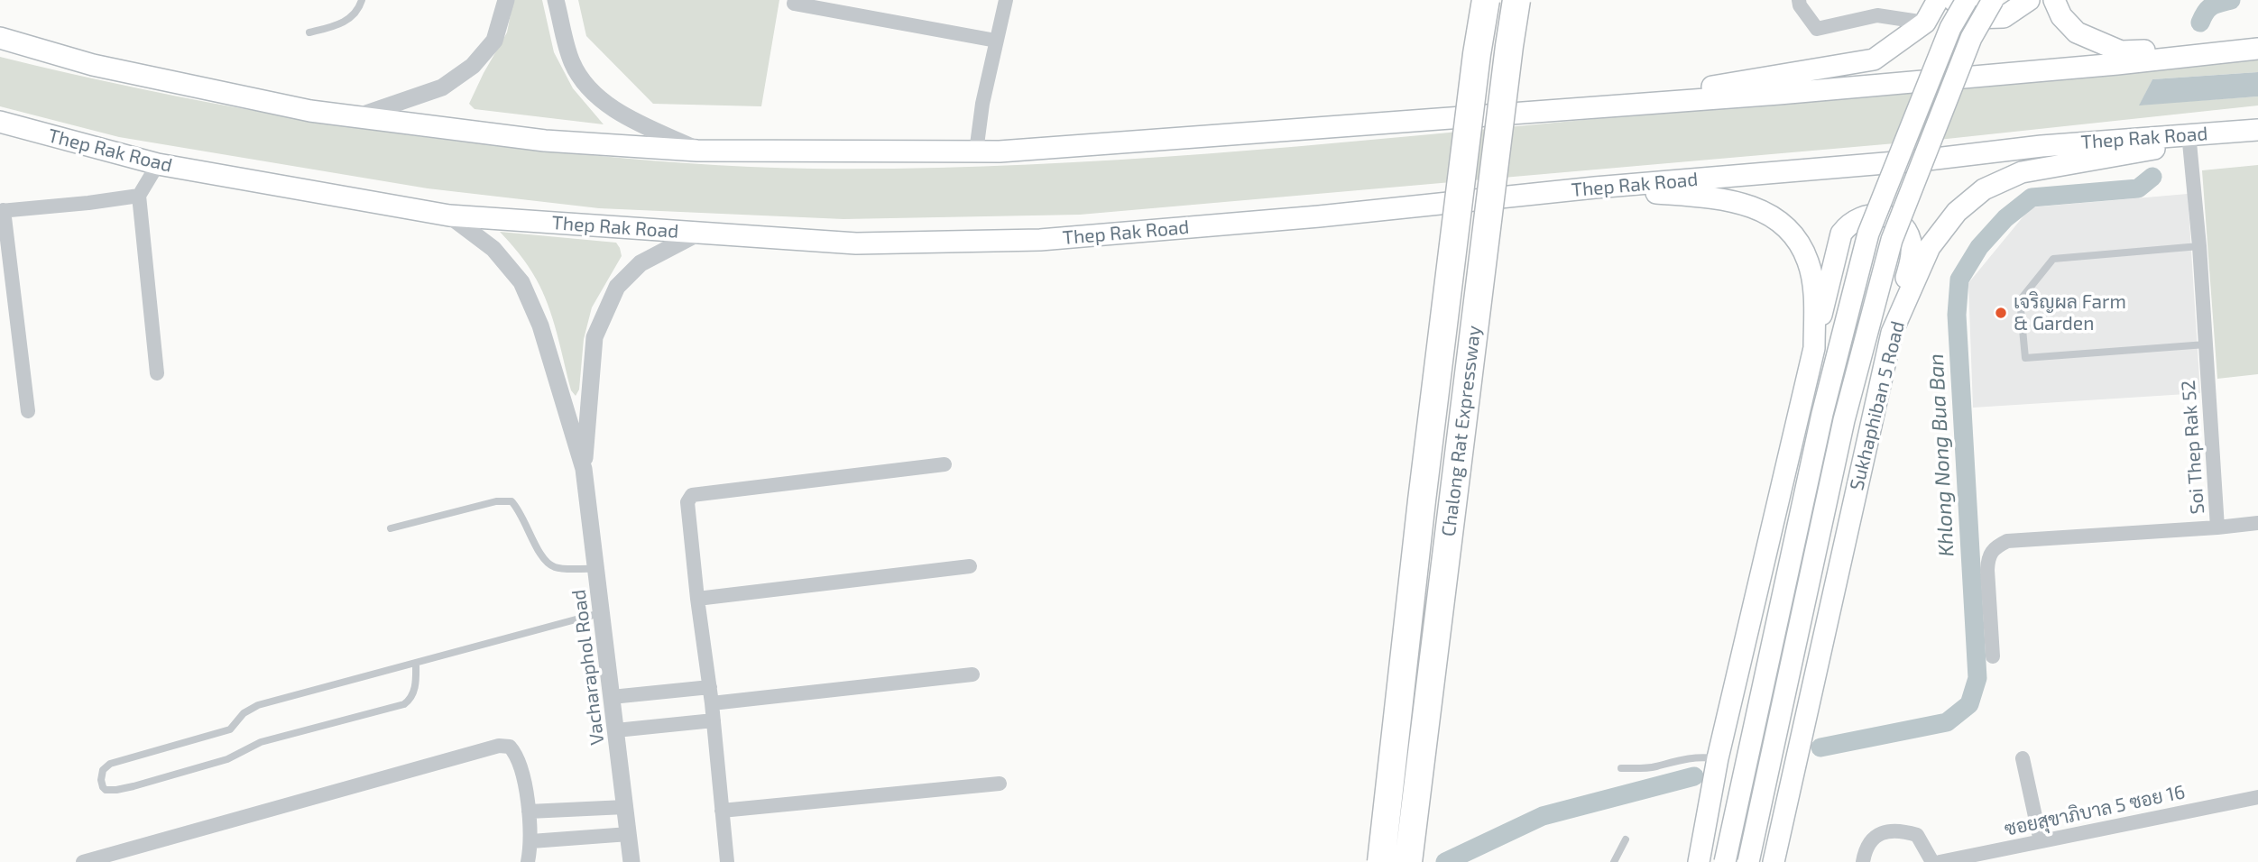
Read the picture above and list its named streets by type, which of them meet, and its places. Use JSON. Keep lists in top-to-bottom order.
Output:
{
  "streets": {
    "highway": ["Chalong Rat Expressway"],
    "main road": ["Thep Rak Road", "Sukhaphiban 5 Road"],
    "street": ["Soi Thep Rak 52", "Vacharaphol Road", "ซอยสุขาภิบาล 5 ซอย 16"]
  },
  "crossings": [
    ["Thep Rak Road", "Sukhaphiban 5 Road"],
    ["Thep Rak Road", "Vacharaphol Road"],
    ["Sukhaphiban 5 Road", "Soi Thep Rak 52"]
  ],
  "water": ["Khlong Nong Bua Ban"],
  "places": ["เจริญผล Farm & Garden"]
}
